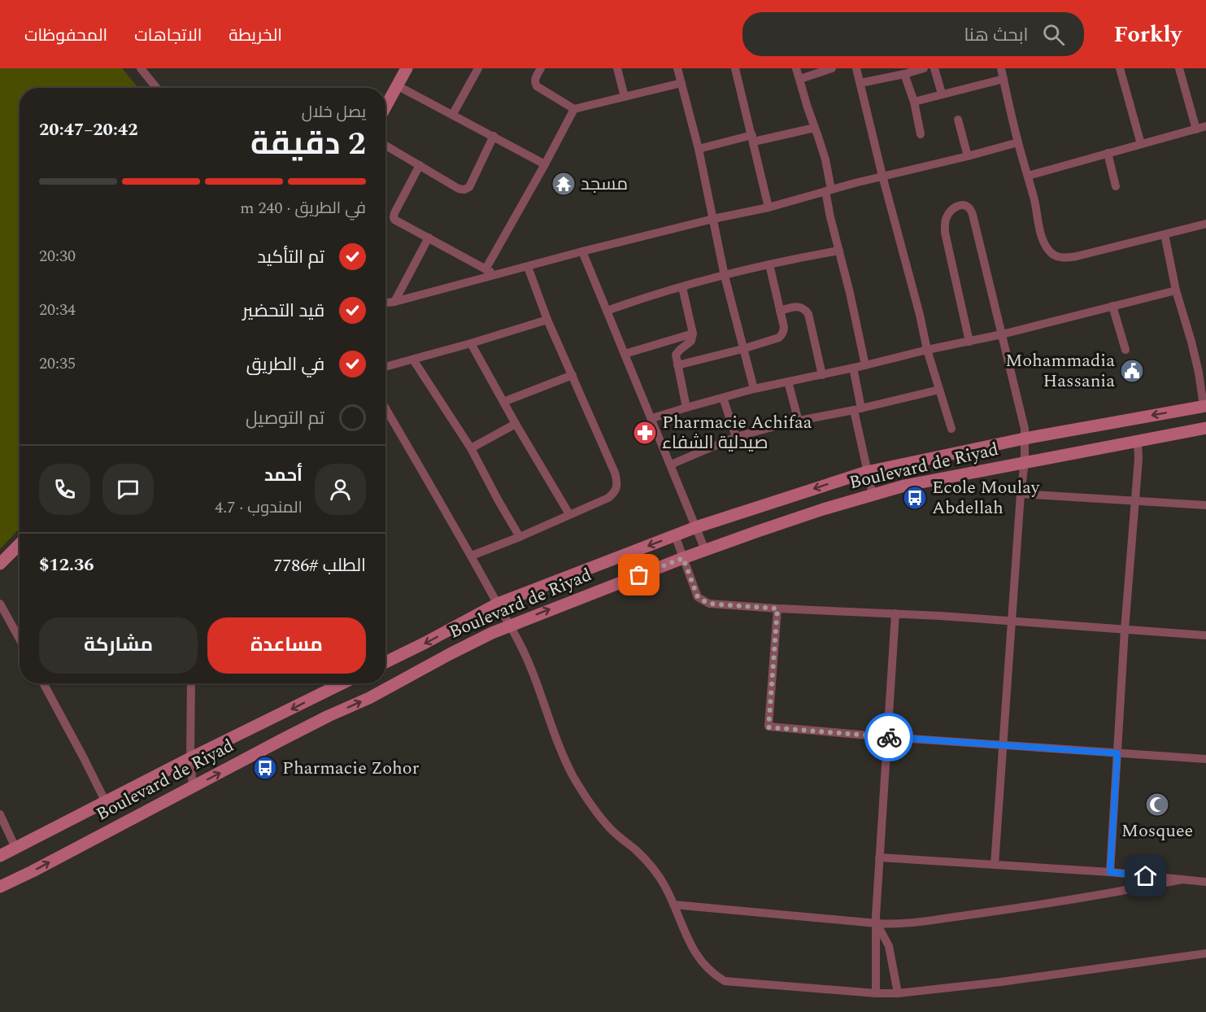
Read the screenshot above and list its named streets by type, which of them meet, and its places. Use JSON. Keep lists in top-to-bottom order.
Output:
{
  "streets": {
    "main road": ["Boulevard de Riyad"]
  },
  "places": {
    "temple": ["مسجد"],
    "public building": ["Mohammadia Hassania"],
    "pharmacy": ["Pharmacie Achifaa صيدلية الشفاء"],
    "bus stop": ["Ecole Moulay Abdellah", "Pharmacie Zohor"],
    "mosque": ["Mosquee"]
  },
  "page": {
    "header": "Forkly",
    "search": "ابحث هنا",
    "nav": ["الخريطة", "الاتجاهات", "المحفوظات"],
    "heading": ["2 دقيقة", "يصل خلال", "20:42–20:47"],
    "panel": [
      "أحمد",
      "المندوب · 4.7",
      "الطلب #7786",
      "$12.36"
    ],
    "bar": "في الطريق · 240 m",
    "list": [
      ["تم التأكيد", "20:30"],
      ["قيد التحضير", "20:34"],
      ["في الطريق", "20:35"],
      "تم التوصيل"
    ],
    "buttons": ["مساعدة", "مشاركة"]
  }
}
